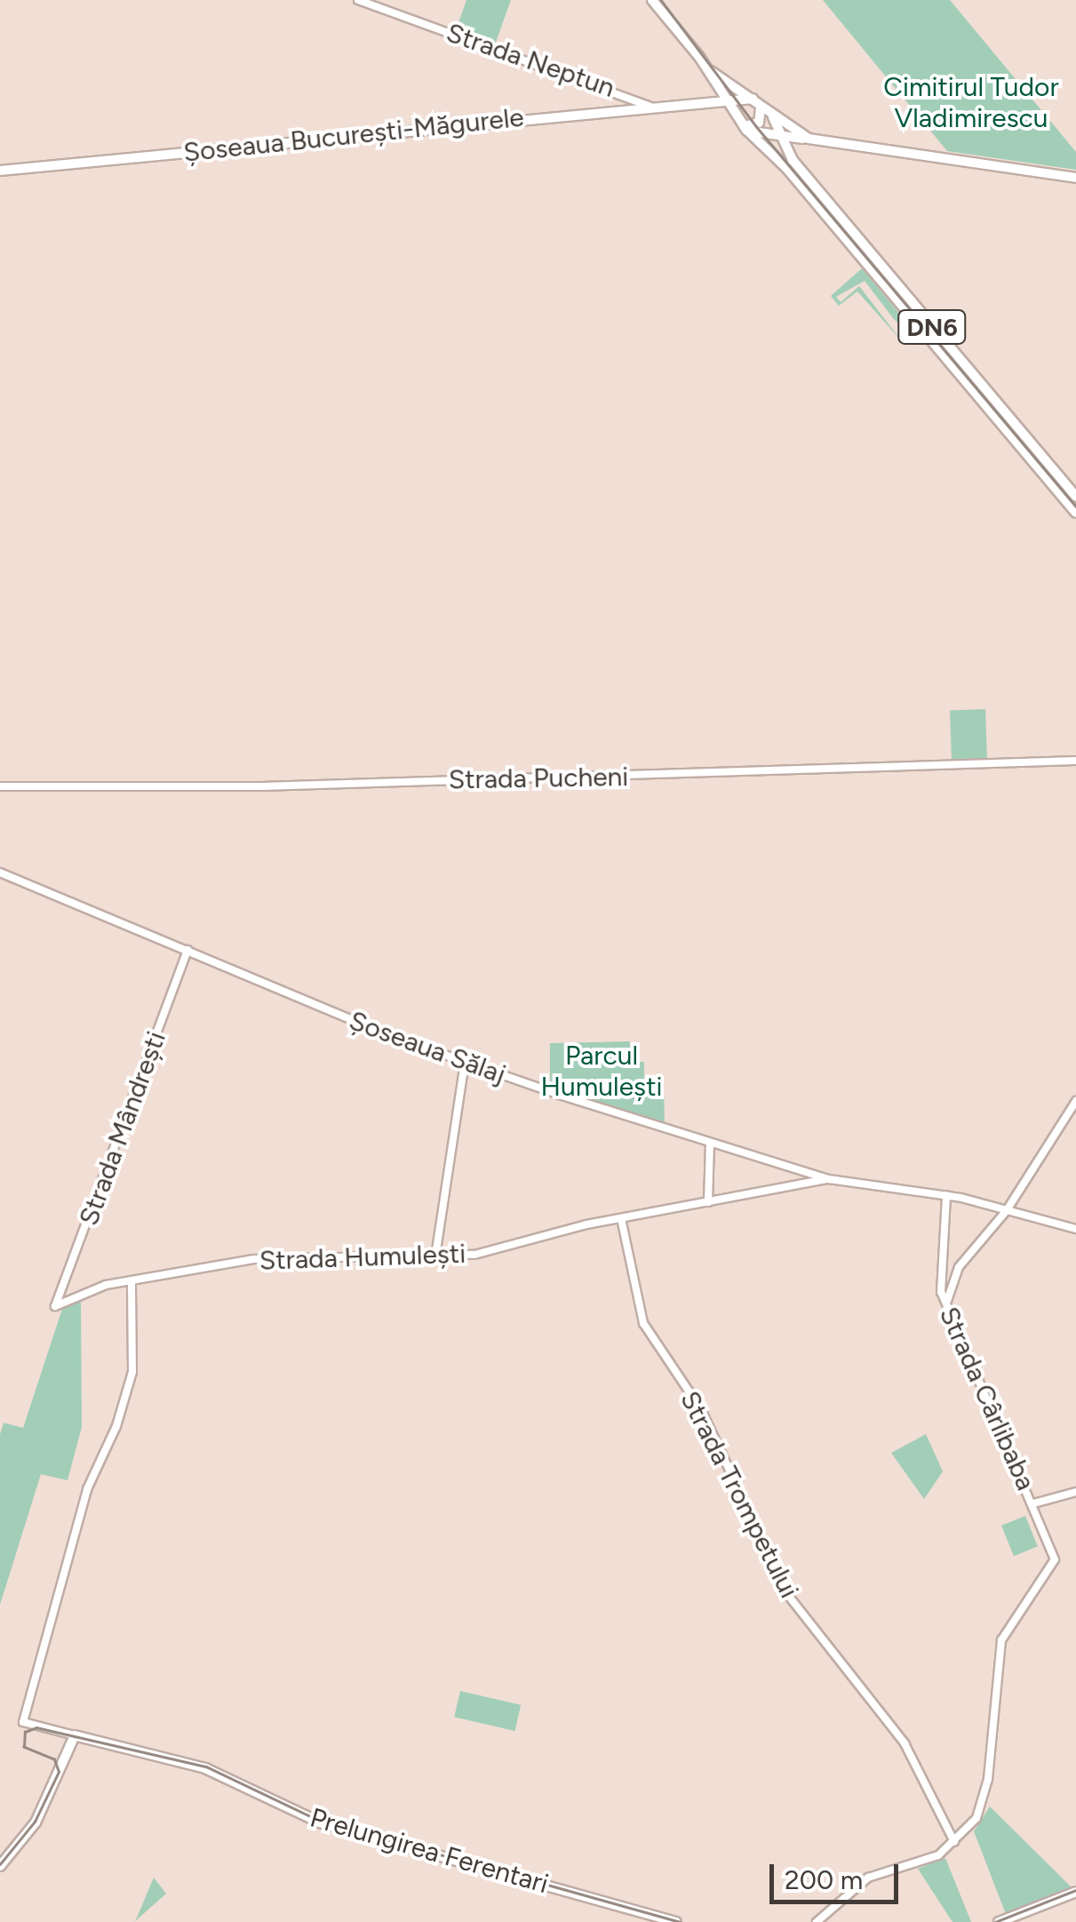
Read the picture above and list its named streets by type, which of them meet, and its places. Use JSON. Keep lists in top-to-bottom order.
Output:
{
  "streets": {
    "main road": ["Șoseaua București-Măgurele", "DN6", "Prelungirea Ferentari"],
    "street": [
      "Strada Neptun",
      "Strada Pucheni",
      "Șoseaua Sălaj",
      "Strada Mândrești",
      "Strada Humulești",
      "Strada Cârlibaba",
      "Strada Trompetului"
    ]
  },
  "crossings": [
    ["Strada Neptun", "Șoseaua București-Măgurele"],
    ["Șoseaua București-Măgurele", "DN6"],
    ["Șoseaua Sălaj", "Strada Mândrești"],
    ["Șoseaua Sălaj", "Strada Humulești"],
    ["Șoseaua Sălaj", "Strada Cârlibaba"],
    ["Strada Mândrești", "Strada Humulești"],
    ["Strada Humulești", "Strada Trompetului"],
    ["Strada Humulești", "Prelungirea Ferentari"],
    ["Strada Cârlibaba", "Strada Trompetului"]
  ],
  "parks": ["Cimitirul Tudor Vladimirescu", "Parcul Humulești"],
  "scale_bar": "200 m"
}
